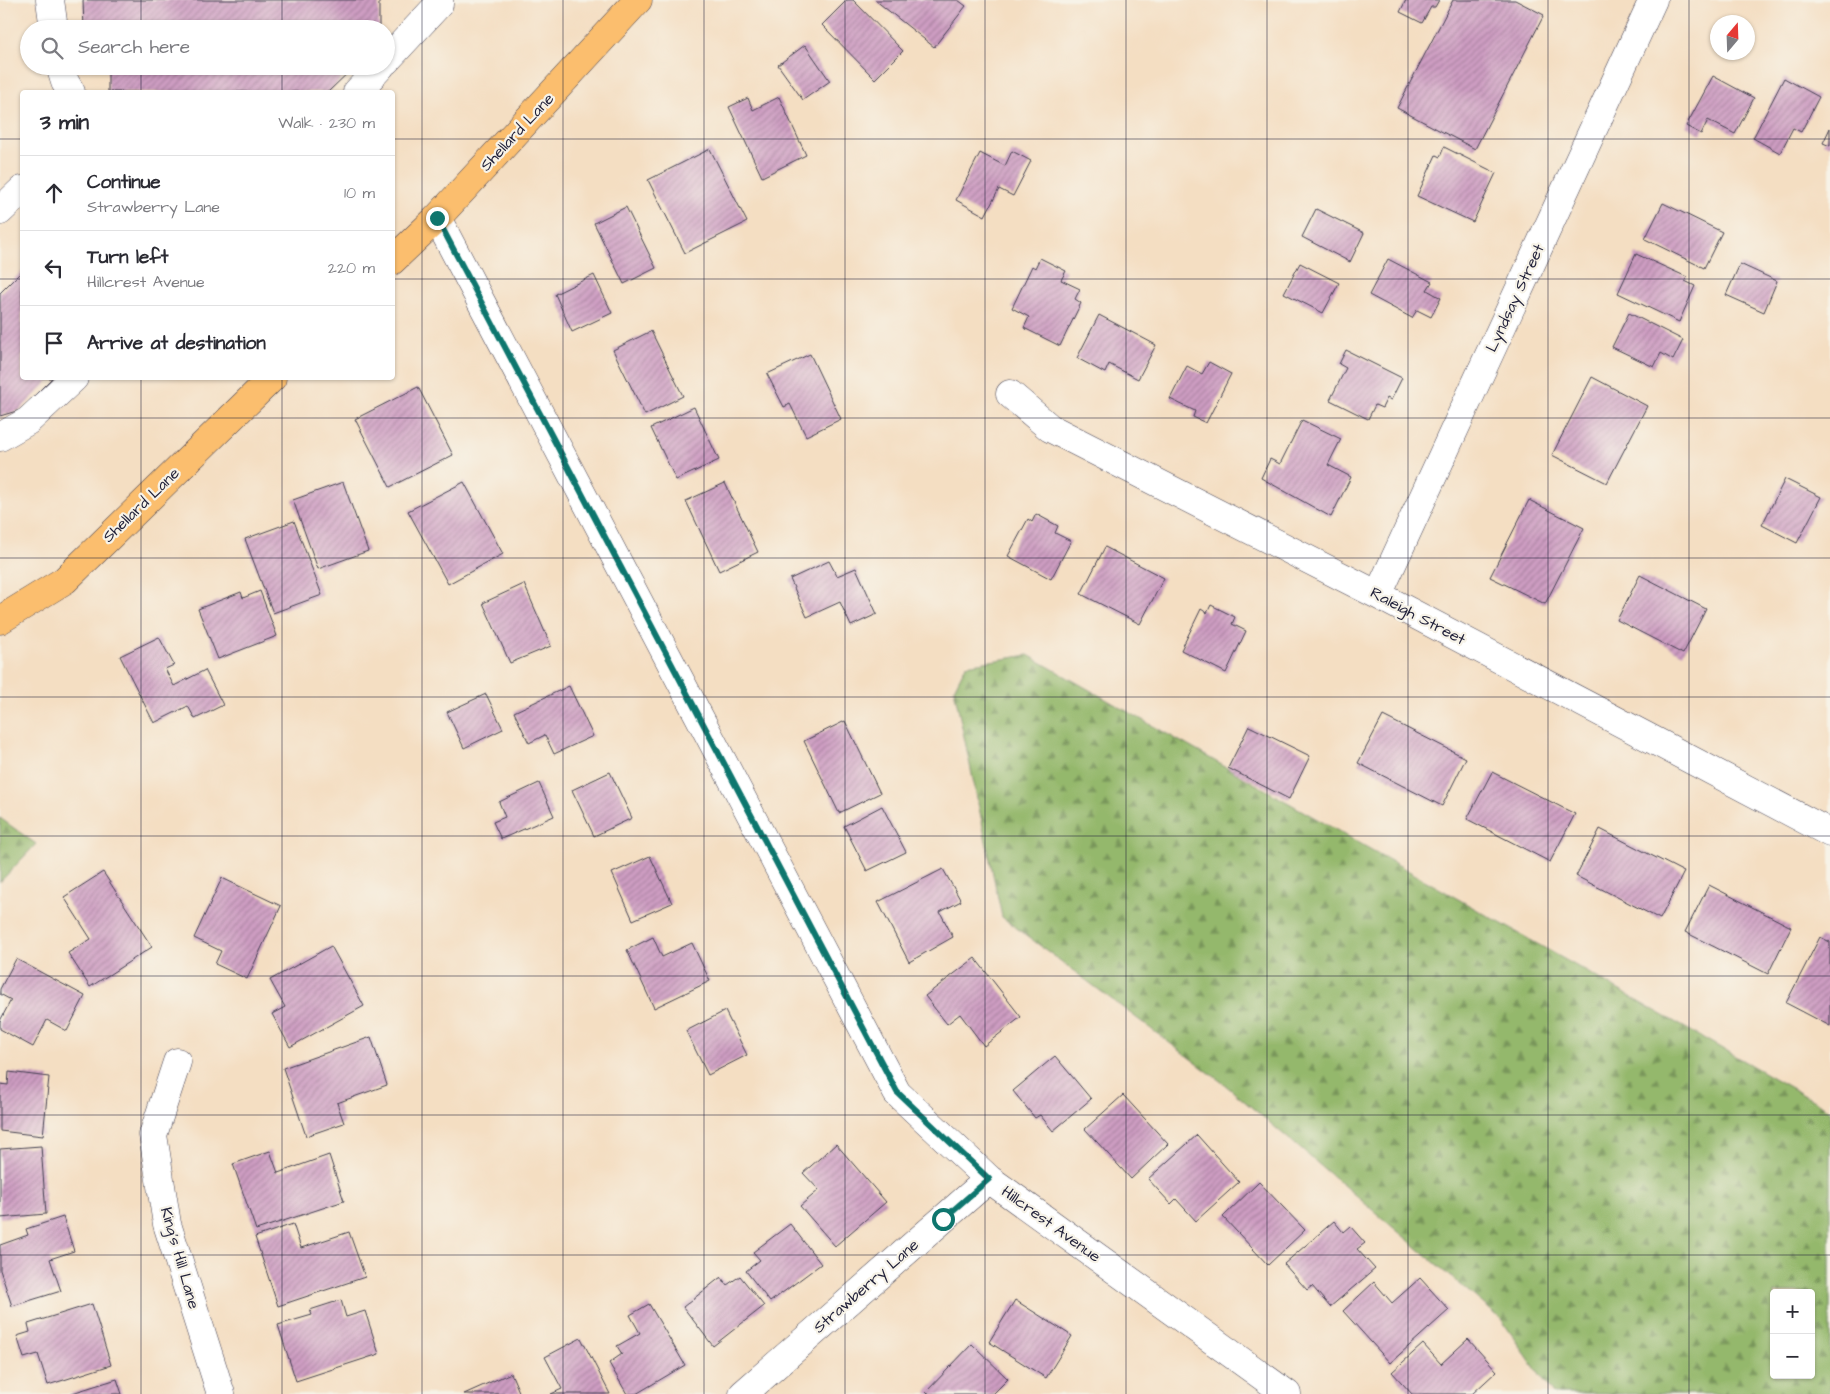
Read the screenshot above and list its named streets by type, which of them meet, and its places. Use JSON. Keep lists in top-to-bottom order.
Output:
{
  "streets": {
    "main road": ["Shellard Lane"],
    "street": [
      "Lyndsay Street",
      "Raleigh Street",
      "Hillcrest Avenue",
      "King's Hill Lane",
      "Strawberry Lane"
    ]
  },
  "crossings": [
    ["Shellard Lane", "Hillcrest Avenue"],
    ["Lyndsay Street", "Raleigh Street"],
    ["Hillcrest Avenue", "Strawberry Lane"]
  ],
  "north": "top",
  "page": {
    "search": "Search here",
    "heading": ["3 min", "Walk · 230 m"],
    "list": [
      ["Continue", "Strawberry Lane", "10 m"],
      ["Turn left", "Hillcrest Avenue", "220 m"],
      "Arrive at destination"
    ],
    "map_buttons": ["+", "−"]
  }
}
